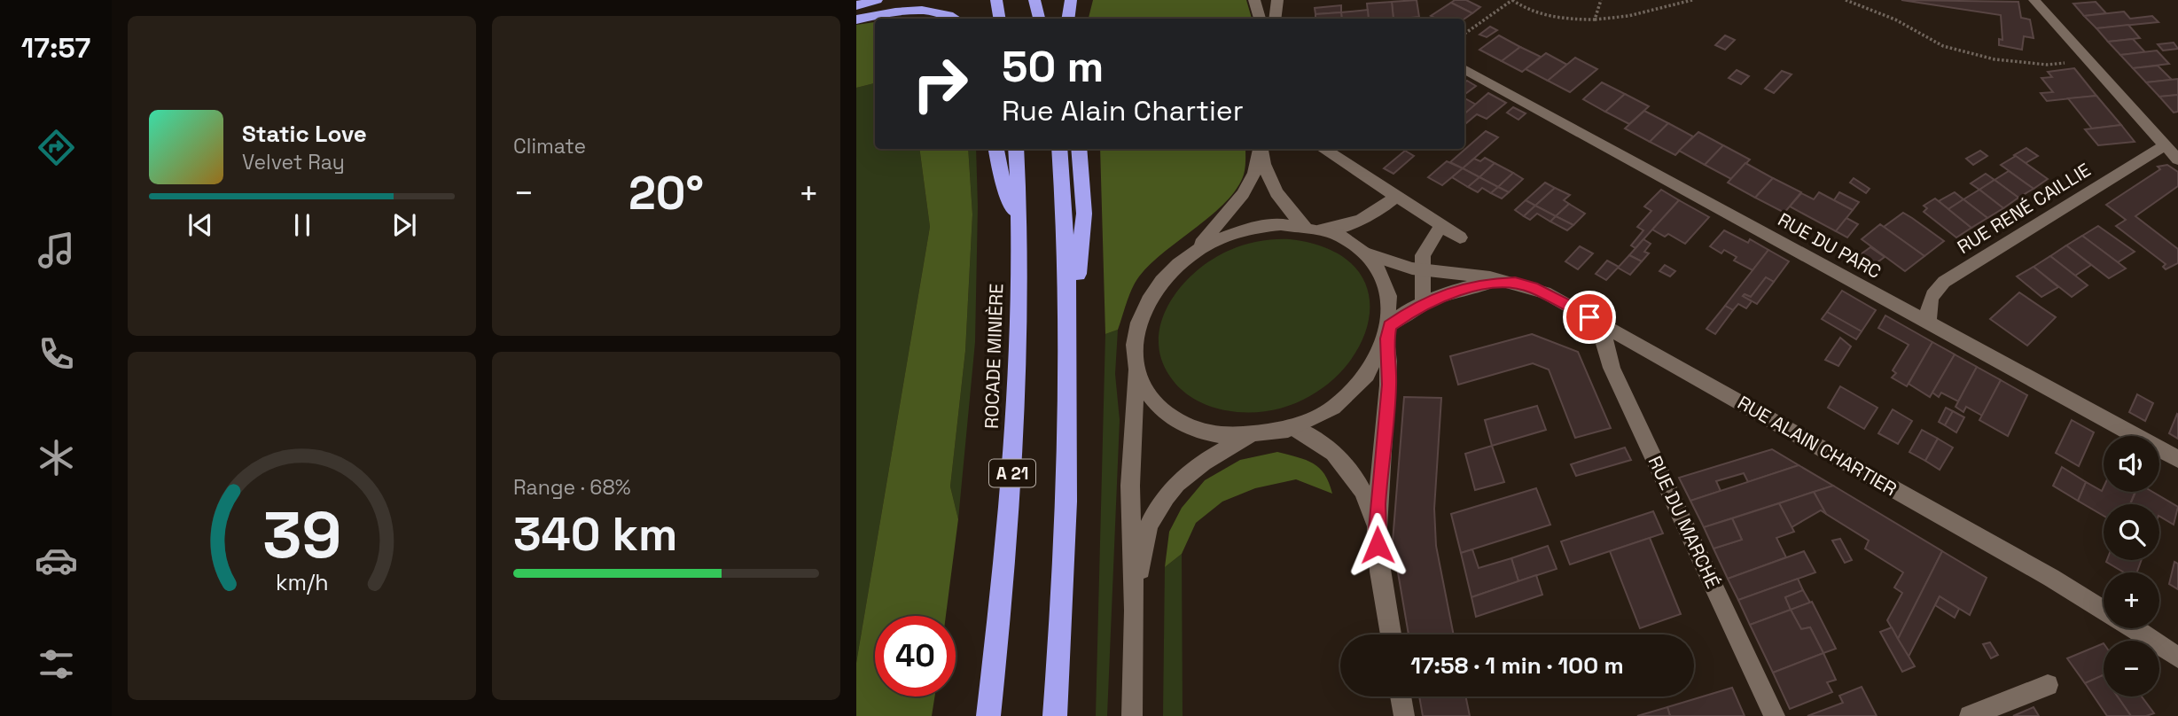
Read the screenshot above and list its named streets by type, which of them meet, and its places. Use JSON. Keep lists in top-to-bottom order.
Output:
{
  "streets": {
    "highway": ["ROCADE MINIÈRE", "A 21"],
    "street": [
      "RUE RENÉ CAILLIE",
      "RUE DU PARC",
      "RUE ALAIN CHARTIER",
      "RUE DU MARCHÉ"
    ]
  },
  "crossings": [
    ["RUE RENÉ CAILLIE", "RUE DU PARC"],
    ["RUE ALAIN CHARTIER", "RUE DU MARCHÉ"]
  ],
  "page": {
    "tabs": "17:57",
    "tile": [
      "Climate",
      ["Range · 68%", "340 km"]
    ],
    "turn": ["50 m", "Rue Alain Chartier"],
    "song": ["Static Love", "Velvet Ray"],
    "heat": ["−", "20°", "+"],
    "map_buttons": ["+", "−"],
    "limit": "40",
    "trip": "17:58 · 1 min · 100 m",
    "gauge": ["39", "km/h"]
  }
}
